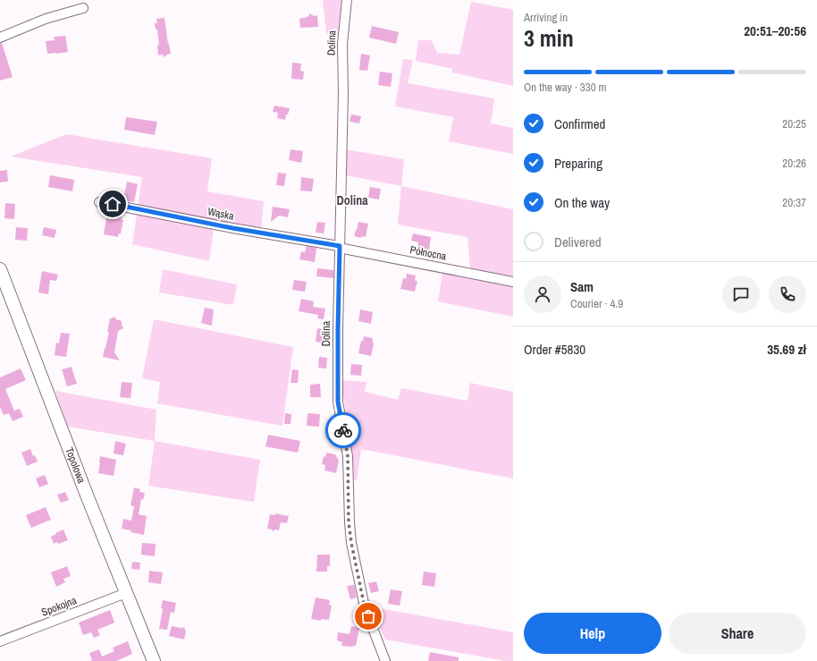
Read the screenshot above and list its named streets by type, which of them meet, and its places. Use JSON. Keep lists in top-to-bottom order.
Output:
{
  "streets": {
    "street": [
      "Dolina",
      "Wąska",
      "Północna",
      "Topolowa",
      "Spokojna"
    ]
  },
  "crossings": [
    ["Dolina", "Wąska"],
    ["Dolina", "Północna"],
    ["Wąska", "Północna"],
    ["Topolowa", "Spokojna"]
  ],
  "districts": ["Dolina"],
  "page": {
    "heading": ["3 min", "Arriving in", "20:51–20:56"],
    "panel": [
      "Sam",
      "Courier · 4.9",
      "Order #5830",
      "35.69 zł"
    ],
    "bar": "On the way · 330 m",
    "list": [
      ["Confirmed", "20:25"],
      ["Preparing", "20:26"],
      ["On the way", "20:37"],
      "Delivered"
    ],
    "buttons": ["Help", "Share"]
  }
}
